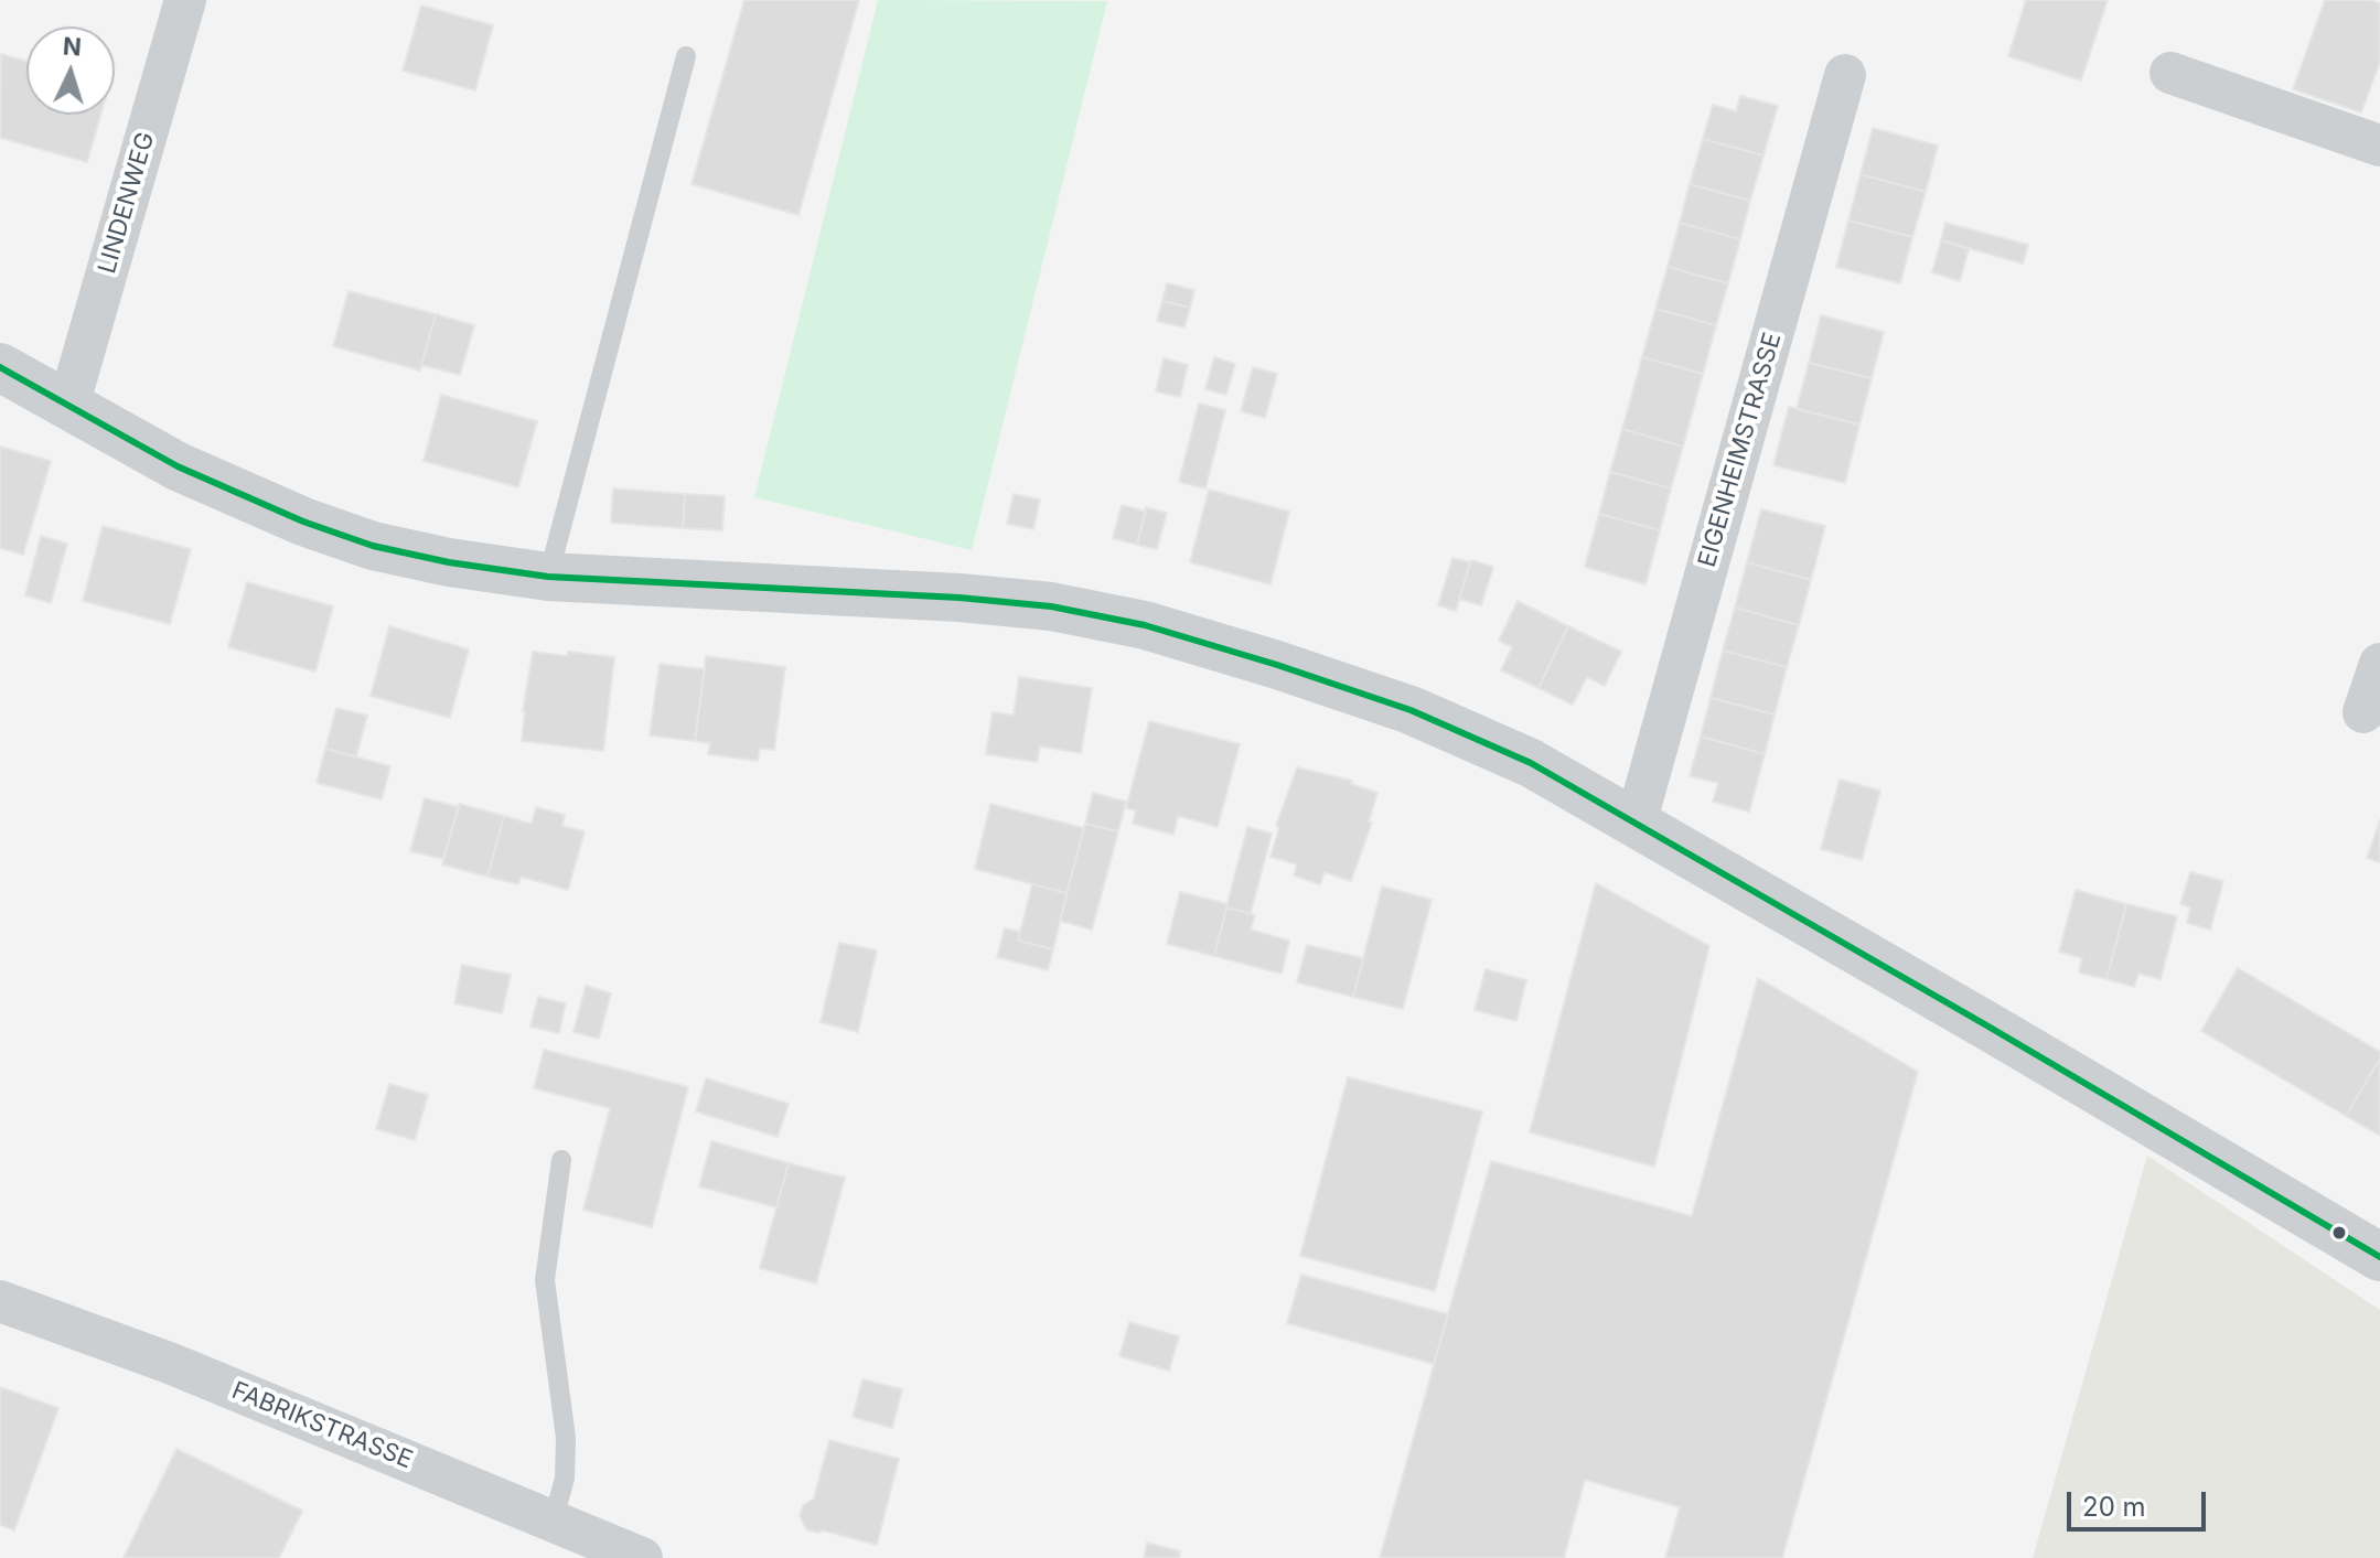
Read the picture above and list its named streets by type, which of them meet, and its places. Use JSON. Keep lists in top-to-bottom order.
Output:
{
  "streets": {
    "street": ["LINDENWEG", "EIGENHEIMSTRASSE", "FABRIKSTRASSE"]
  },
  "scale_bar": "20 m",
  "north": "top"
}
